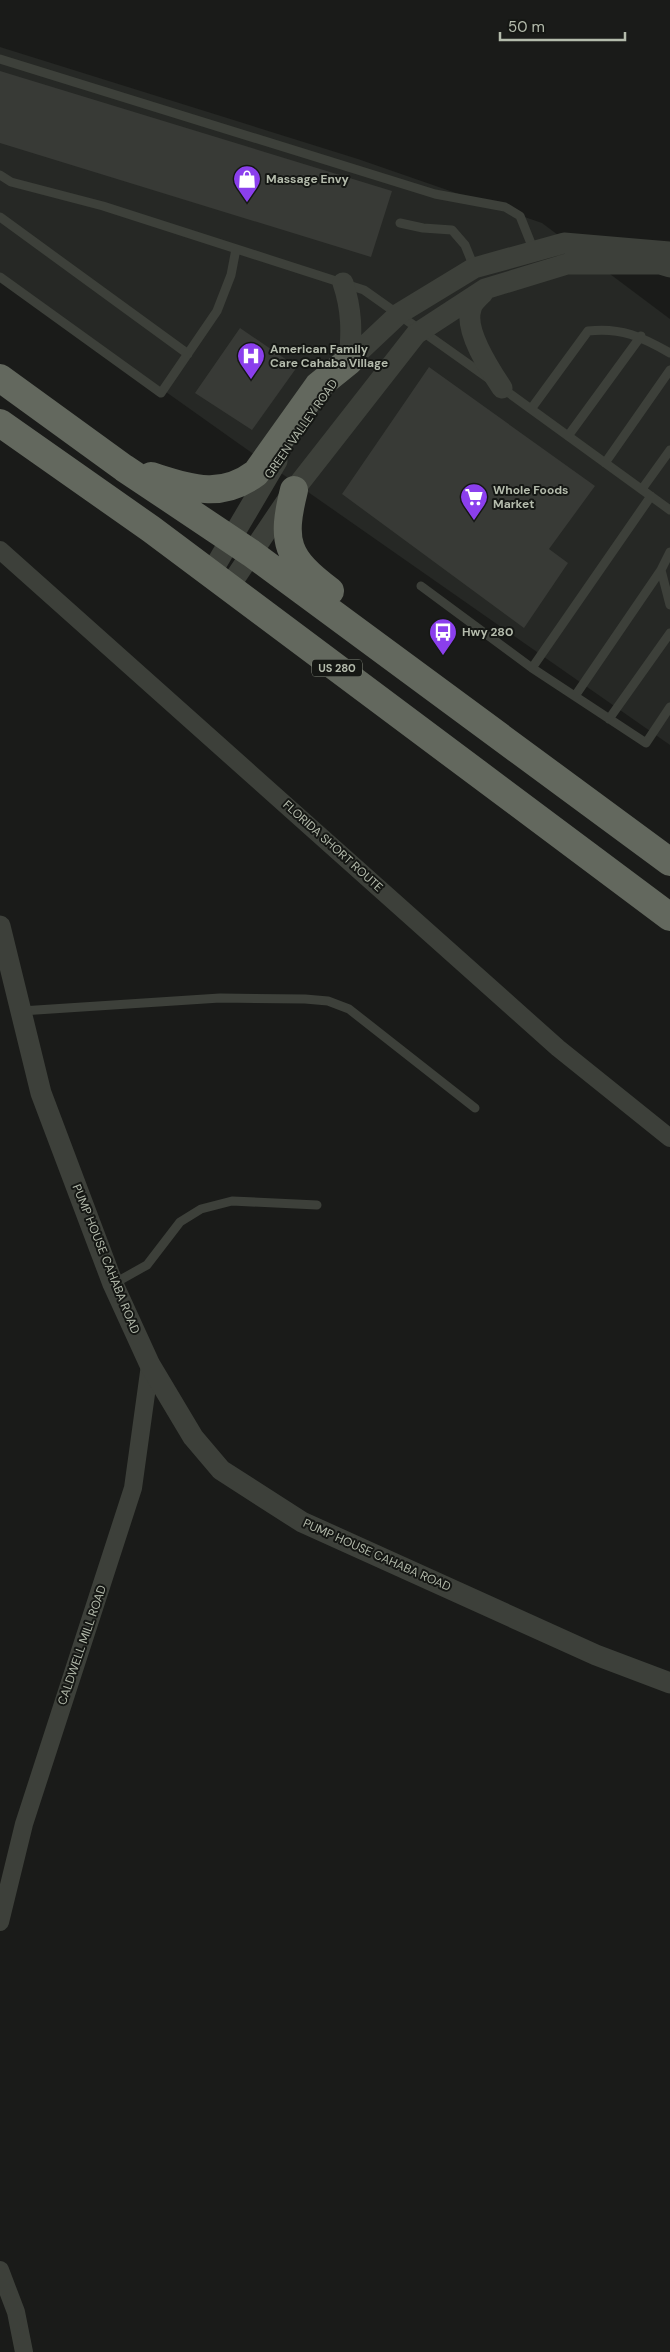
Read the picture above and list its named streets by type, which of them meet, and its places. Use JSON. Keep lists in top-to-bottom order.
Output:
{
  "streets": {
    "highway": ["US 280"],
    "street": [
      "GREEN VALLEY ROAD",
      "FLORIDA SHORT ROUTE",
      "PUMP HOUSE CAHABA ROAD",
      "CALDWELL MILL ROAD"
    ]
  },
  "crossings": [
    ["GREEN VALLEY ROAD", "US 280"],
    ["PUMP HOUSE CAHABA ROAD", "CALDWELL MILL ROAD"]
  ],
  "places": {
    "shop": ["Massage Envy"],
    "hospital": ["American Family Care Cahaba Village"],
    "supermarket": ["Whole Foods Market"],
    "bus stop": ["Hwy 280"]
  },
  "scale_bar": "50 m"
}
